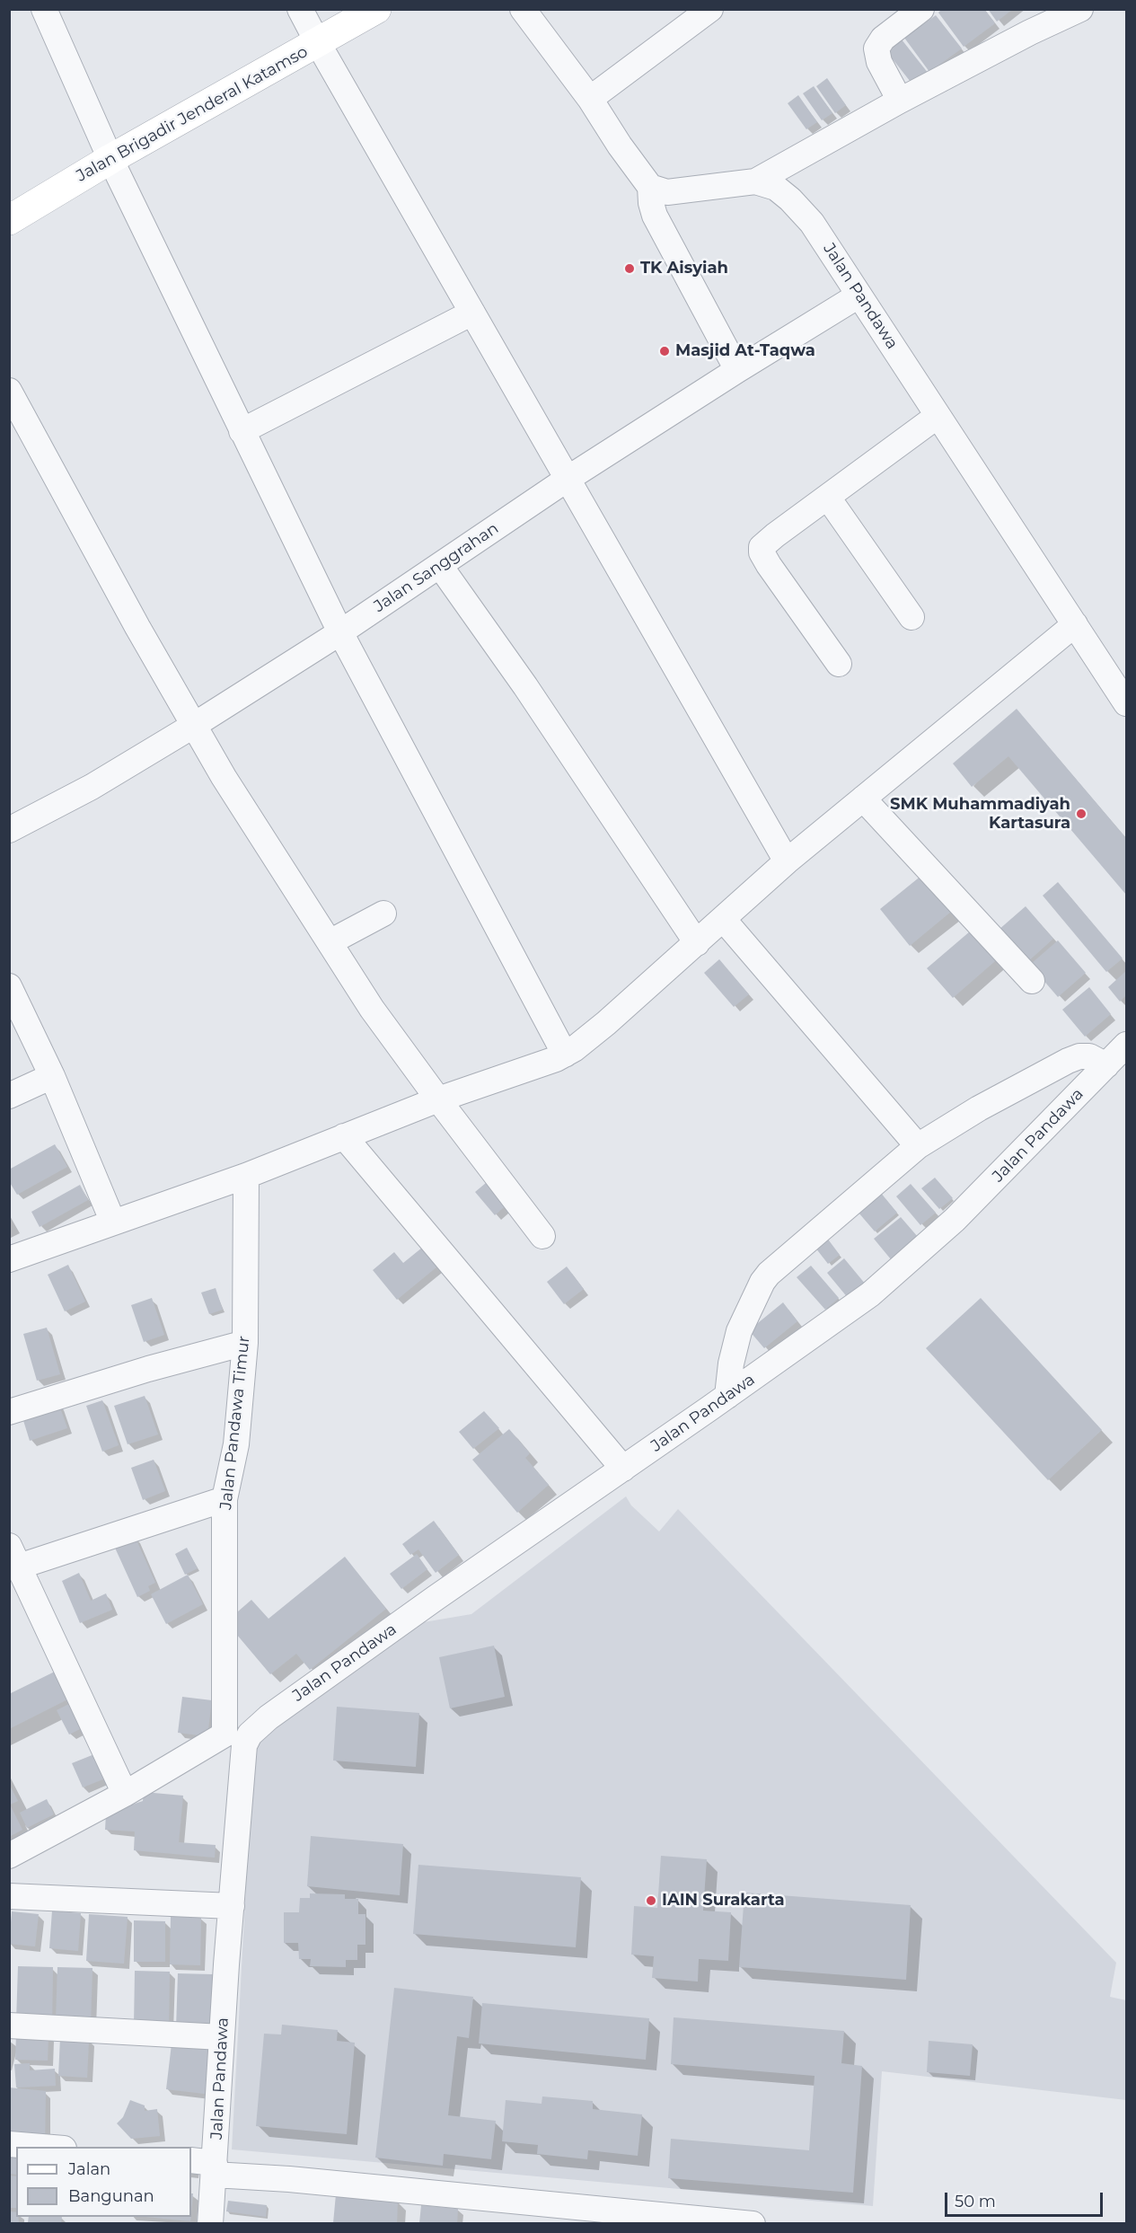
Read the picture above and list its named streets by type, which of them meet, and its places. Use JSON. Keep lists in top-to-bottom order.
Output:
{
  "streets": {
    "main road": ["Jalan Brigadir Jenderal Katamso"],
    "street": ["Jalan Pandawa", "Jalan Sanggrahan", "Jalan Pandawa Timur"]
  },
  "crossings": [
    ["Jalan Pandawa", "Jalan Sanggrahan"],
    ["Jalan Pandawa", "Jalan Pandawa Timur"]
  ],
  "places": [
    "TK Aisyiah",
    "Masjid At-Taqwa",
    "SMK Muhammadiyah Kartasura",
    "IAIN Surakarta"
  ],
  "legend": ["Jalan", "Bangunan"],
  "scale_bar": "50 m"
}
